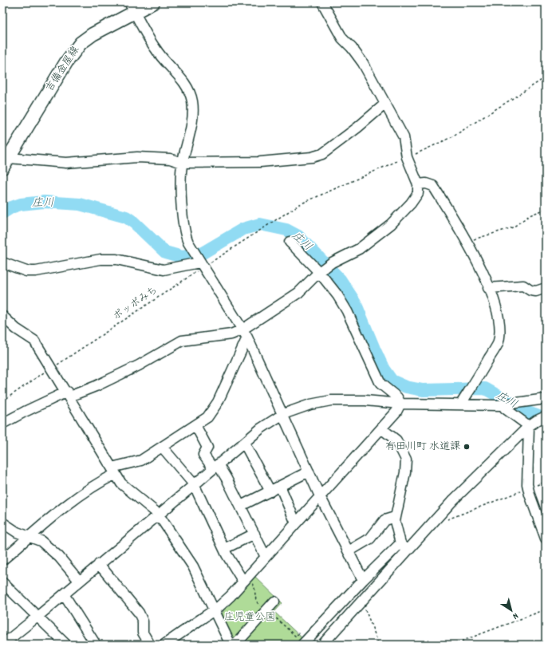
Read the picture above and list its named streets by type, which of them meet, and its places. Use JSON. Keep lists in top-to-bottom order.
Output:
{
  "streets": {
    "main road": ["吉備金屋線"],
    "path": ["ポッポみち"]
  },
  "water": ["庄川"],
  "parks": ["庄児童公園"],
  "places": ["有田川町 水道課"],
  "north": "bottom right"
}
